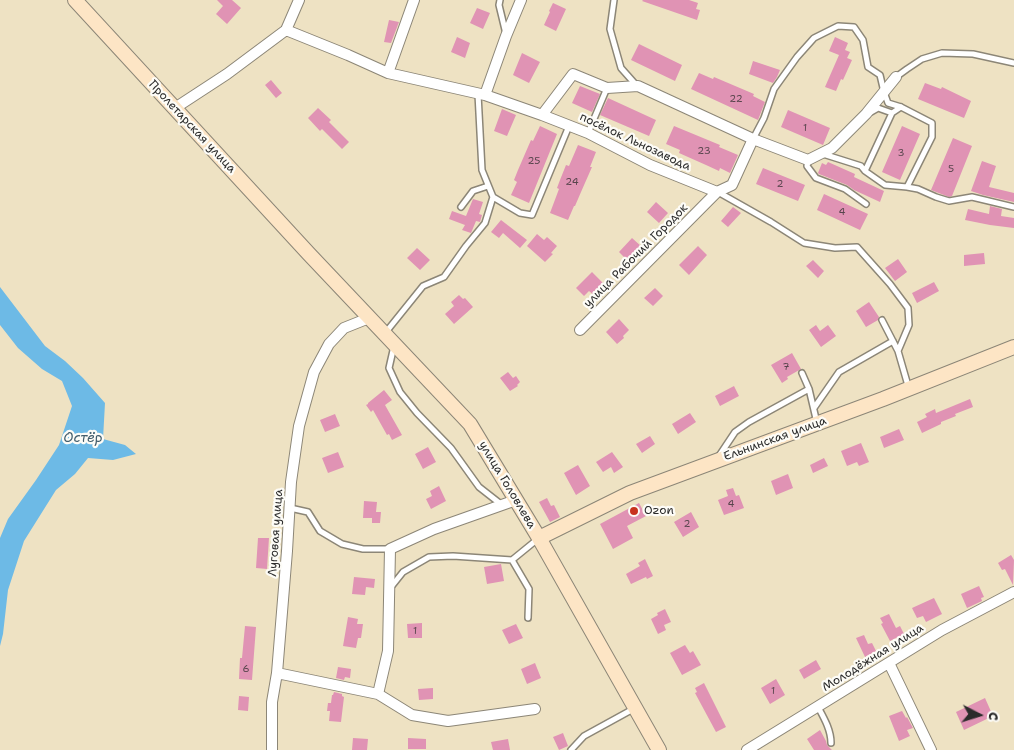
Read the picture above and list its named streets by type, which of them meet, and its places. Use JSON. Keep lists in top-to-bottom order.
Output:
{
  "streets": {
    "main road": ["Пролетарская улица", "Ельнинская улица", "улица Головлева"],
    "street": [
      "посёлок Льнозавода",
      "улица Рабочий Городок",
      "Луговая улица",
      "Молодёжная улица"
    ]
  },
  "crossings": [
    ["Пролетарская улица", "улица Головлева"],
    ["посёлок Льнозавода", "улица Рабочий Городок"],
    ["Ельнинская улица", "улица Головлева"],
    ["улица Головлева", "Луговая улица"]
  ],
  "water": ["Остёр"],
  "places": ["Ozon"],
  "house_numbers": [
    "22",
    "1",
    "23",
    "3",
    "25",
    "5",
    "24",
    "2",
    "4",
    "7",
    "4",
    "2",
    "1",
    "6",
    "1"
  ],
  "north": "right"
}
